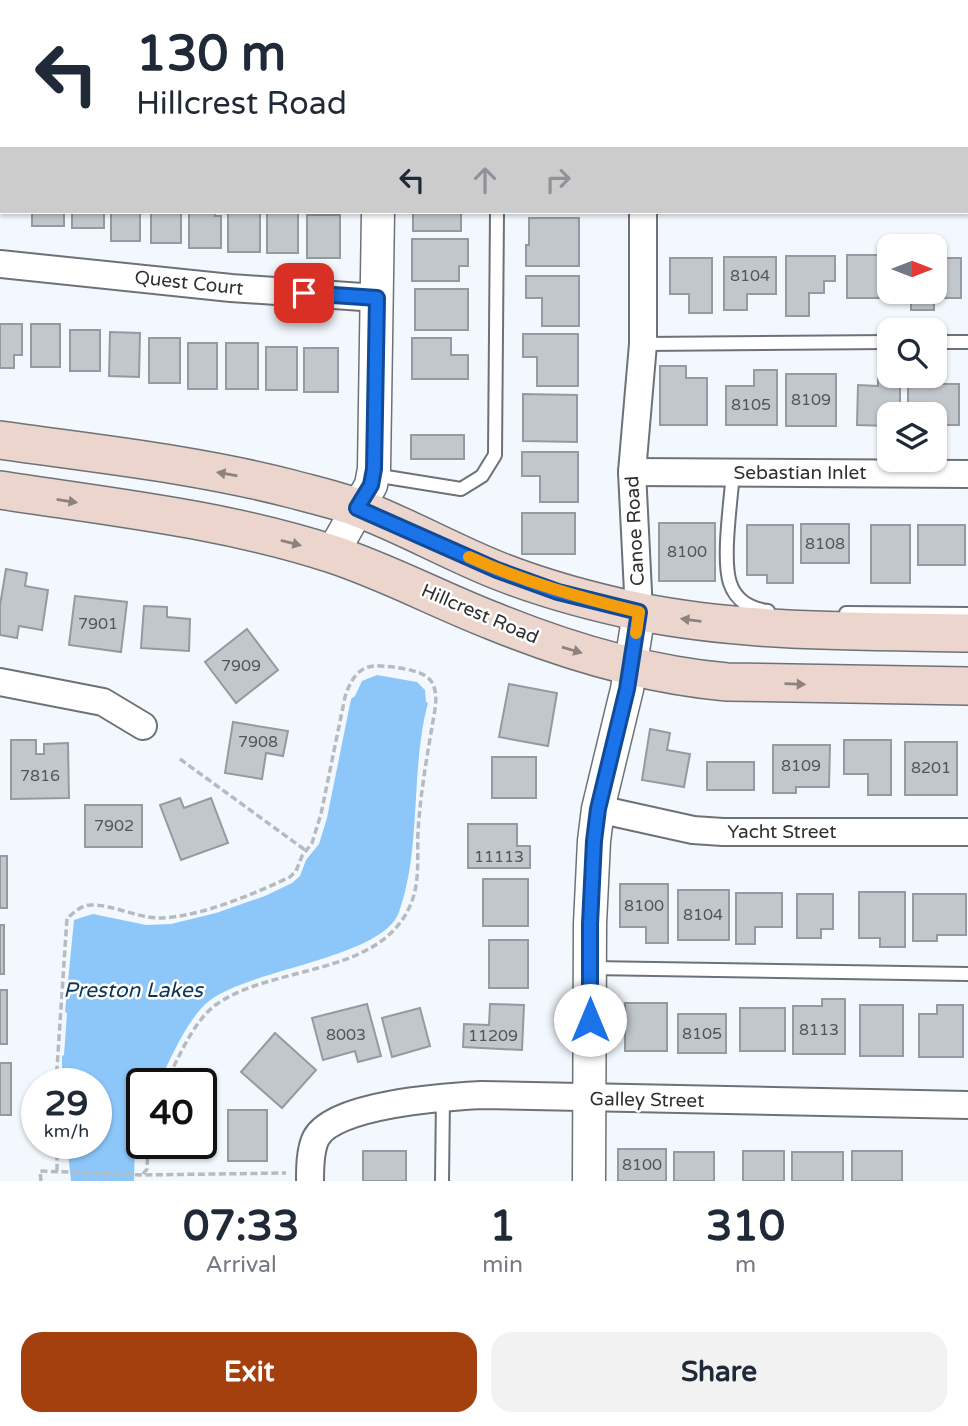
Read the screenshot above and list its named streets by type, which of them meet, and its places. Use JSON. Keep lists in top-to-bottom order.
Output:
{
  "streets": {
    "main road": ["Hillcrest Road"],
    "street": [
      "Quest Court",
      "Sebastian Inlet",
      "Canoe Road",
      "Yacht Street",
      "Galley Street"
    ]
  },
  "crossings": [
    ["Sebastian Inlet", "Canoe Road"],
    ["Canoe Road", "Hillcrest Road"],
    ["Canoe Road", "Yacht Street"],
    ["Canoe Road", "Galley Street"]
  ],
  "water": ["Preston Lakes"],
  "house_numbers": [
    "8104",
    "8109",
    "8105",
    "8108",
    "8100",
    "7901",
    "7909",
    "7908",
    "8109",
    "8201",
    "7816",
    "7902",
    "11113",
    "8100",
    "8104",
    "8113",
    "8105",
    "8003",
    "11209",
    "8100"
  ],
  "north": "right",
  "page": {
    "turn": ["130 m", "Hillcrest Road"],
    "speed": "29 km/h",
    "limit": "40",
    "eta": [
      "07:33",
      "Arrival",
      "1",
      "min",
      "310",
      "m"
    ],
    "buttons": ["Exit", "Share"]
  }
}
